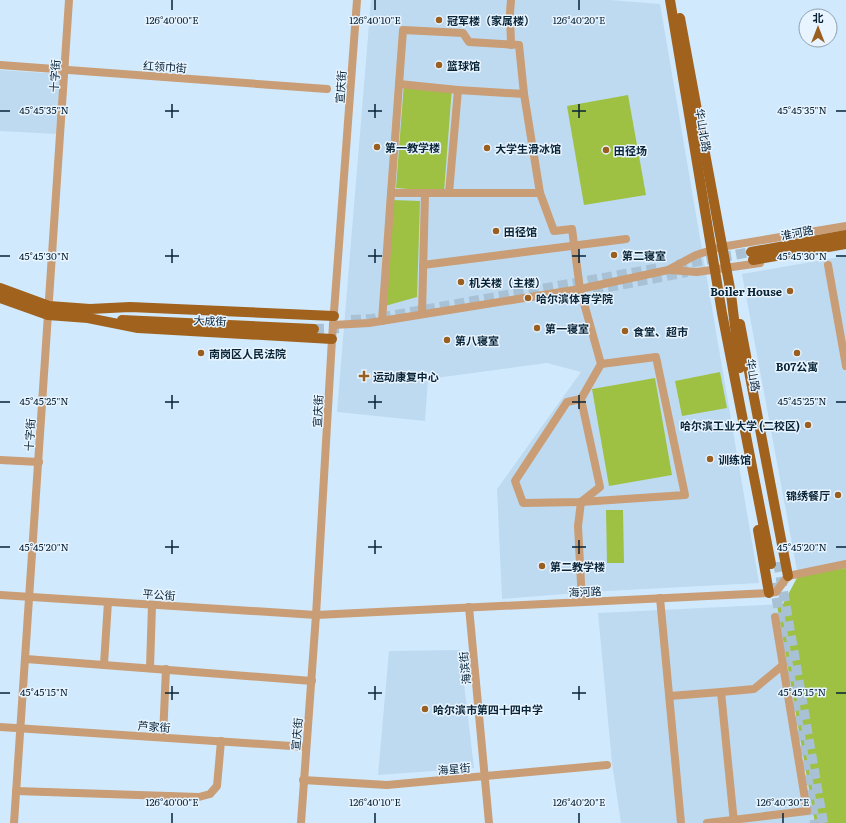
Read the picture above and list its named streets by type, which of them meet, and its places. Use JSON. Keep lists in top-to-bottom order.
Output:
{
  "streets": {
    "main road": [
      "华山北路",
      "淮河路",
      "大成街",
      "华山路"
    ],
    "street": [
      "红领巾街",
      "十字街",
      "宣庆街",
      "海河路",
      "平公街",
      "海滨街",
      "芦家街",
      "海星街"
    ]
  },
  "crossings": [
    ["红领巾街", "十字街"],
    ["十字街", "大成街"],
    ["十字街", "平公街"],
    ["十字街", "芦家街"],
    ["宣庆街", "大成街"],
    ["宣庆街", "海河路"],
    ["宣庆街", "平公街"],
    ["宣庆街", "芦家街"],
    ["宣庆街", "海星街"],
    ["华山北路", "华山路"],
    ["海河路", "平公街"],
    ["海河路", "海滨街"],
    ["海滨街", "海星街"]
  ],
  "places": {
    "other": [
      "冠军楼（家属楼）",
      "篮球馆",
      "第一教学楼",
      "大学生滑冰馆",
      "田径场",
      "田径馆",
      "第二寝室",
      "机关楼（主楼）",
      "Boiler House",
      "哈尔滨体育学院",
      "第一寝室",
      "食堂、超市",
      "第八寝室",
      "南岗区人民法院",
      "B07公寓",
      "哈尔滨工业大学 (二校区)",
      "训练馆",
      "锦绣餐厅",
      "第二教学楼",
      "哈尔滨市第四十四中学"
    ],
    "health": ["运动康复中心"]
  },
  "north": "top",
  "coordinates": [
    "126°40'00\"E",
    "126°40'10\"E",
    "126°40'20\"E",
    "45°45'35\"N",
    "45°45'30\"N",
    "45°45'25\"N",
    "45°45'20\"N",
    "45°45'15\"N",
    "126°40'30\"E"
  ]
}
